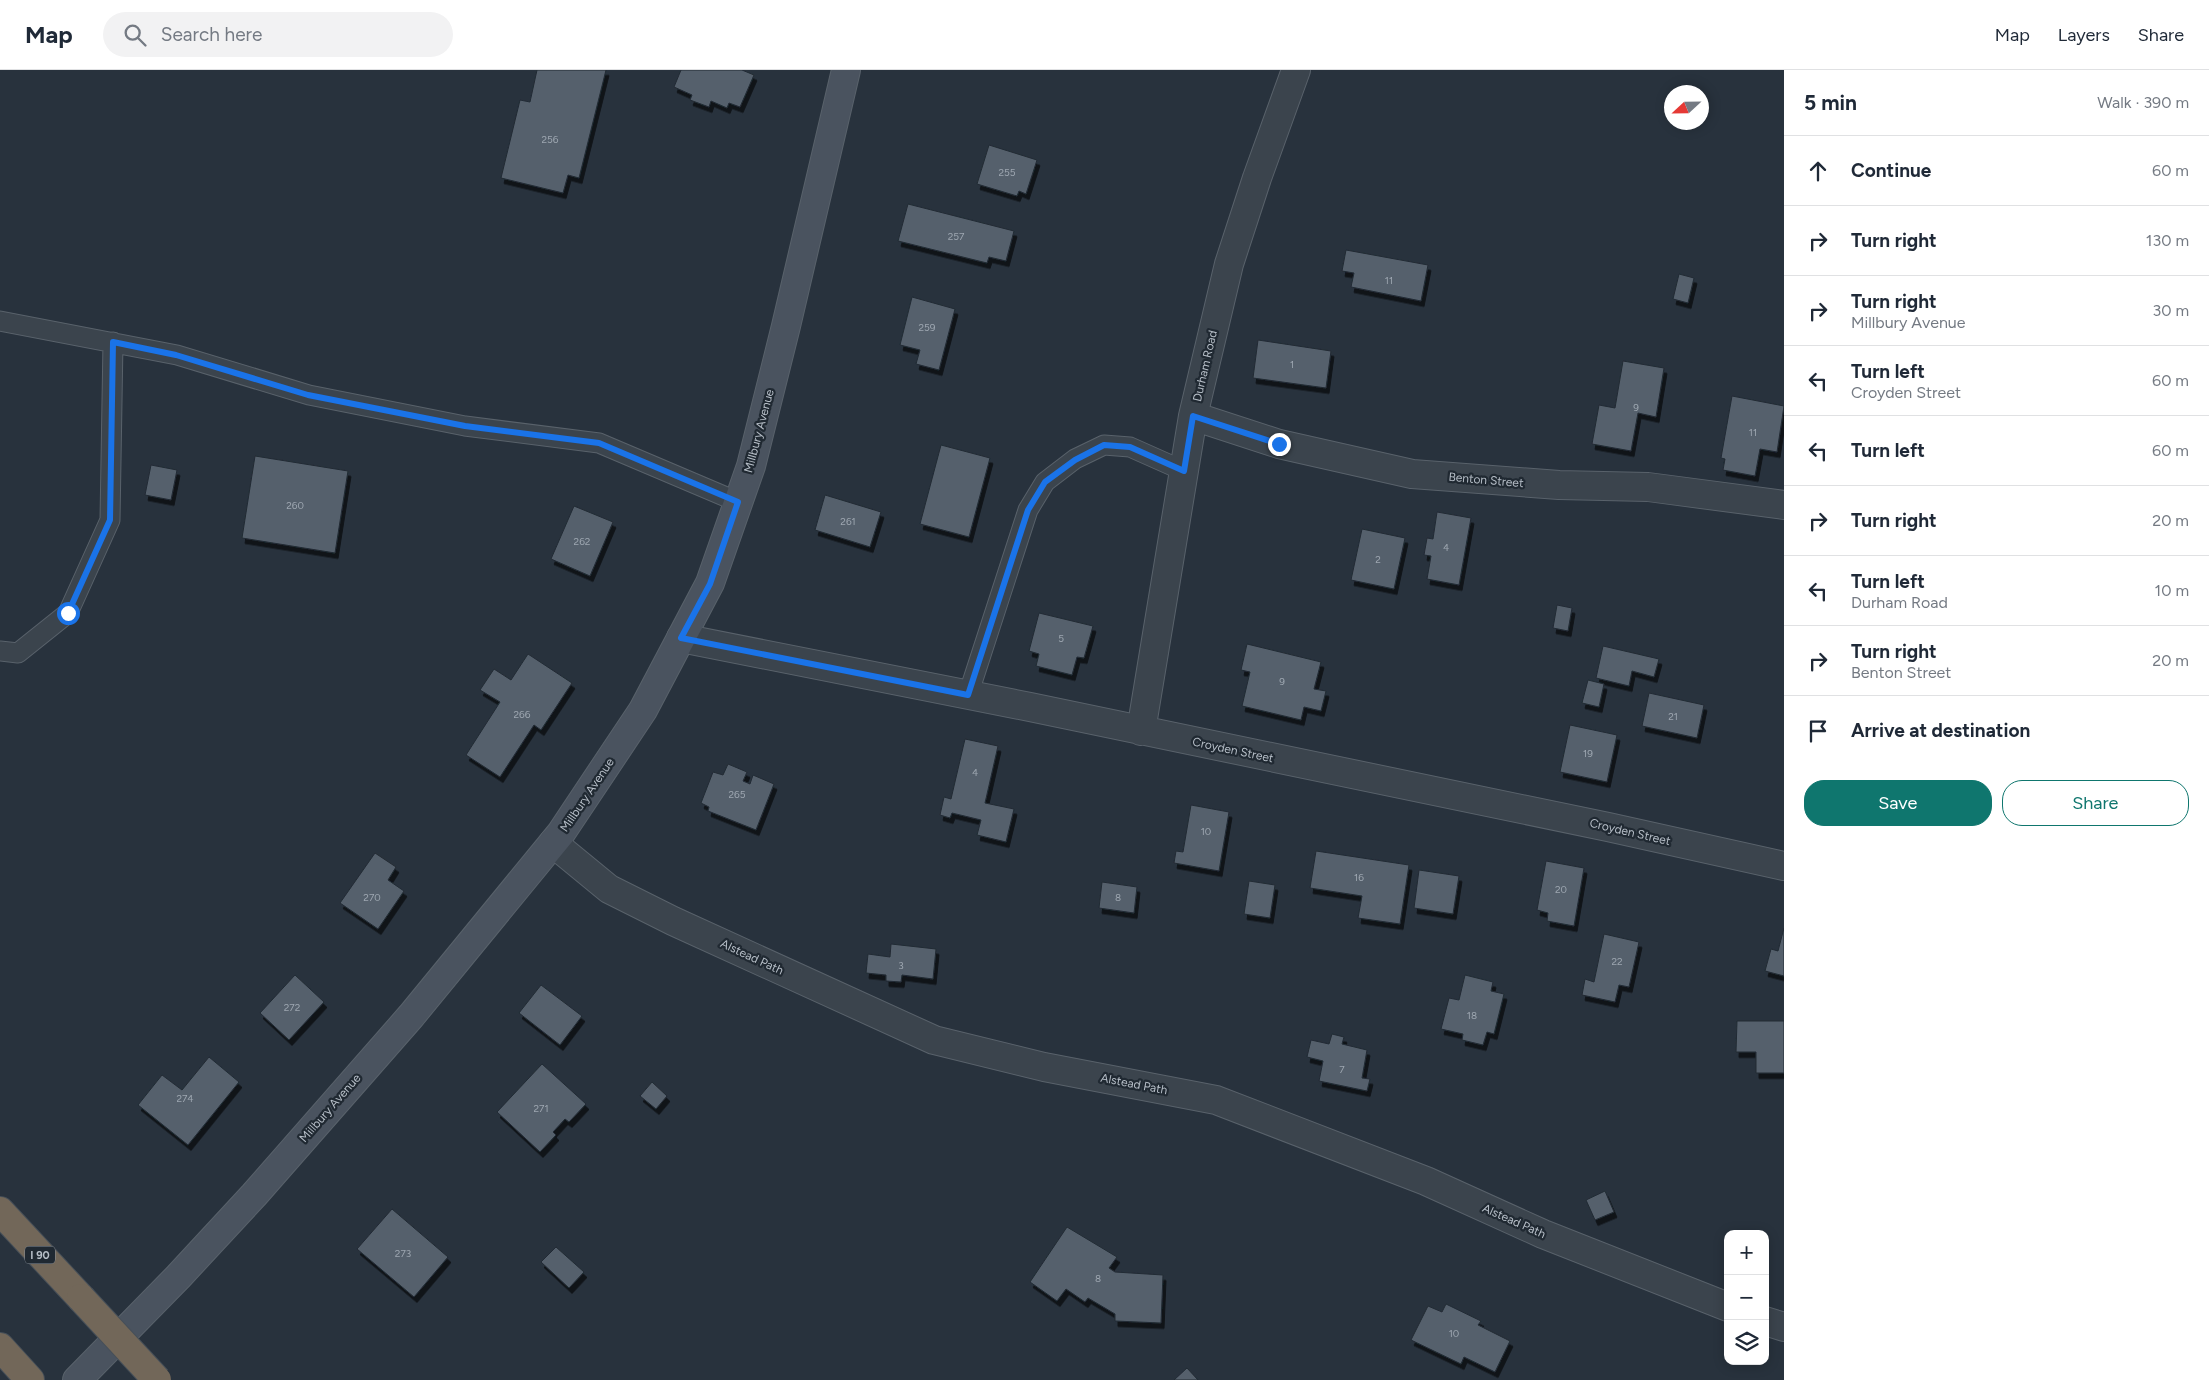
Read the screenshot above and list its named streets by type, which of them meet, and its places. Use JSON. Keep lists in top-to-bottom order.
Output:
{
  "streets": {
    "highway": ["I 90"],
    "main road": ["Millbury Avenue"],
    "street": [
      "Durham Road",
      "Benton Street",
      "Croyden Street",
      "Alstead Path"
    ]
  },
  "crossings": [
    ["Durham Road", "Benton Street"],
    ["Durham Road", "Croyden Street"],
    ["Millbury Avenue", "Croyden Street"],
    ["Millbury Avenue", "Alstead Path"]
  ],
  "house_numbers": [
    "256",
    "255",
    "257",
    "11",
    "259",
    "1",
    "9",
    "11",
    "260",
    "261",
    "262",
    "4",
    "2",
    "5",
    "9",
    "266",
    "21",
    "19",
    "4",
    "265",
    "10",
    "16",
    "20",
    "270",
    "8",
    "22",
    "3",
    "272",
    "18",
    "7",
    "274",
    "271",
    "273",
    "8",
    "10"
  ],
  "north": "left",
  "page": {
    "header": "Map",
    "search": "Search here",
    "nav": ["Map", "Layers", "Share"],
    "heading": ["5 min", "Walk · 390 m"],
    "list": [
      ["Continue", "60 m"],
      ["Turn right", "130 m"],
      ["Turn right", "Millbury Avenue", "30 m"],
      ["Turn left", "Croyden Street", "60 m"],
      ["Turn left", "60 m"],
      ["Turn right", "20 m"],
      ["Turn left", "Durham Road", "10 m"],
      ["Turn right", "Benton Street", "20 m"],
      "Arrive at destination"
    ],
    "buttons": ["Save", "Share"],
    "map_buttons": ["+", "−"]
  }
}
